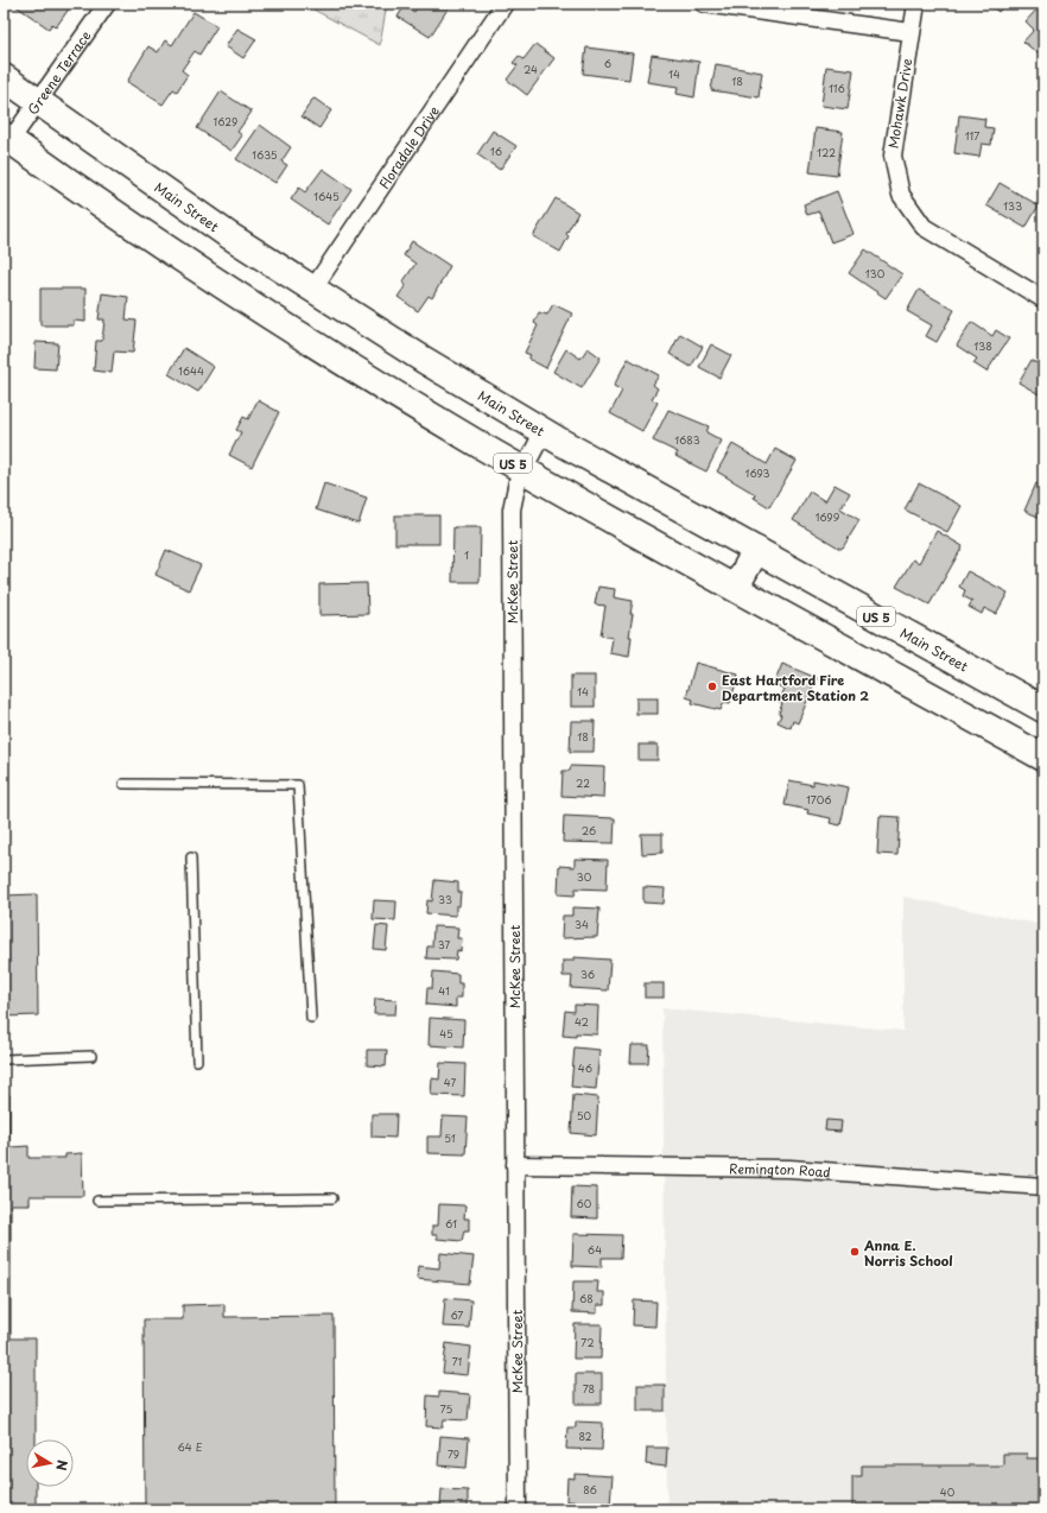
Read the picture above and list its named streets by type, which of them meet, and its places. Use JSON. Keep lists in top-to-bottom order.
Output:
{
  "streets": {
    "highway": ["Main Street", "US 5"],
    "street": [
      "Greene Terrace",
      "Mohawk Drive",
      "Floradale Drive",
      "McKee Street",
      "Remington Road"
    ]
  },
  "crossings": [
    ["Greene Terrace", "Main Street"],
    ["Greene Terrace", "US 5"],
    ["Floradale Drive", "Main Street"],
    ["Main Street", "McKee Street"],
    ["US 5", "McKee Street"],
    ["McKee Street", "Remington Road"]
  ],
  "places": ["East Hartford Fire Department Station 2", "Anna E. Norris School"],
  "house_numbers": [
    "6",
    "24",
    "14",
    "18",
    "116",
    "1629",
    "117",
    "16",
    "122",
    "1635",
    "1645",
    "133",
    "130",
    "138",
    "1644",
    "1683",
    "1693",
    "1699",
    "1",
    "14",
    "18",
    "22",
    "1706",
    "26",
    "30",
    "33",
    "34",
    "37",
    "36",
    "41",
    "42",
    "45",
    "46",
    "47",
    "50",
    "51",
    "60",
    "61",
    "64",
    "68",
    "67",
    "72",
    "71",
    "78",
    "75",
    "82",
    "64 E",
    "79",
    "86",
    "40"
  ],
  "north": "right"
}
